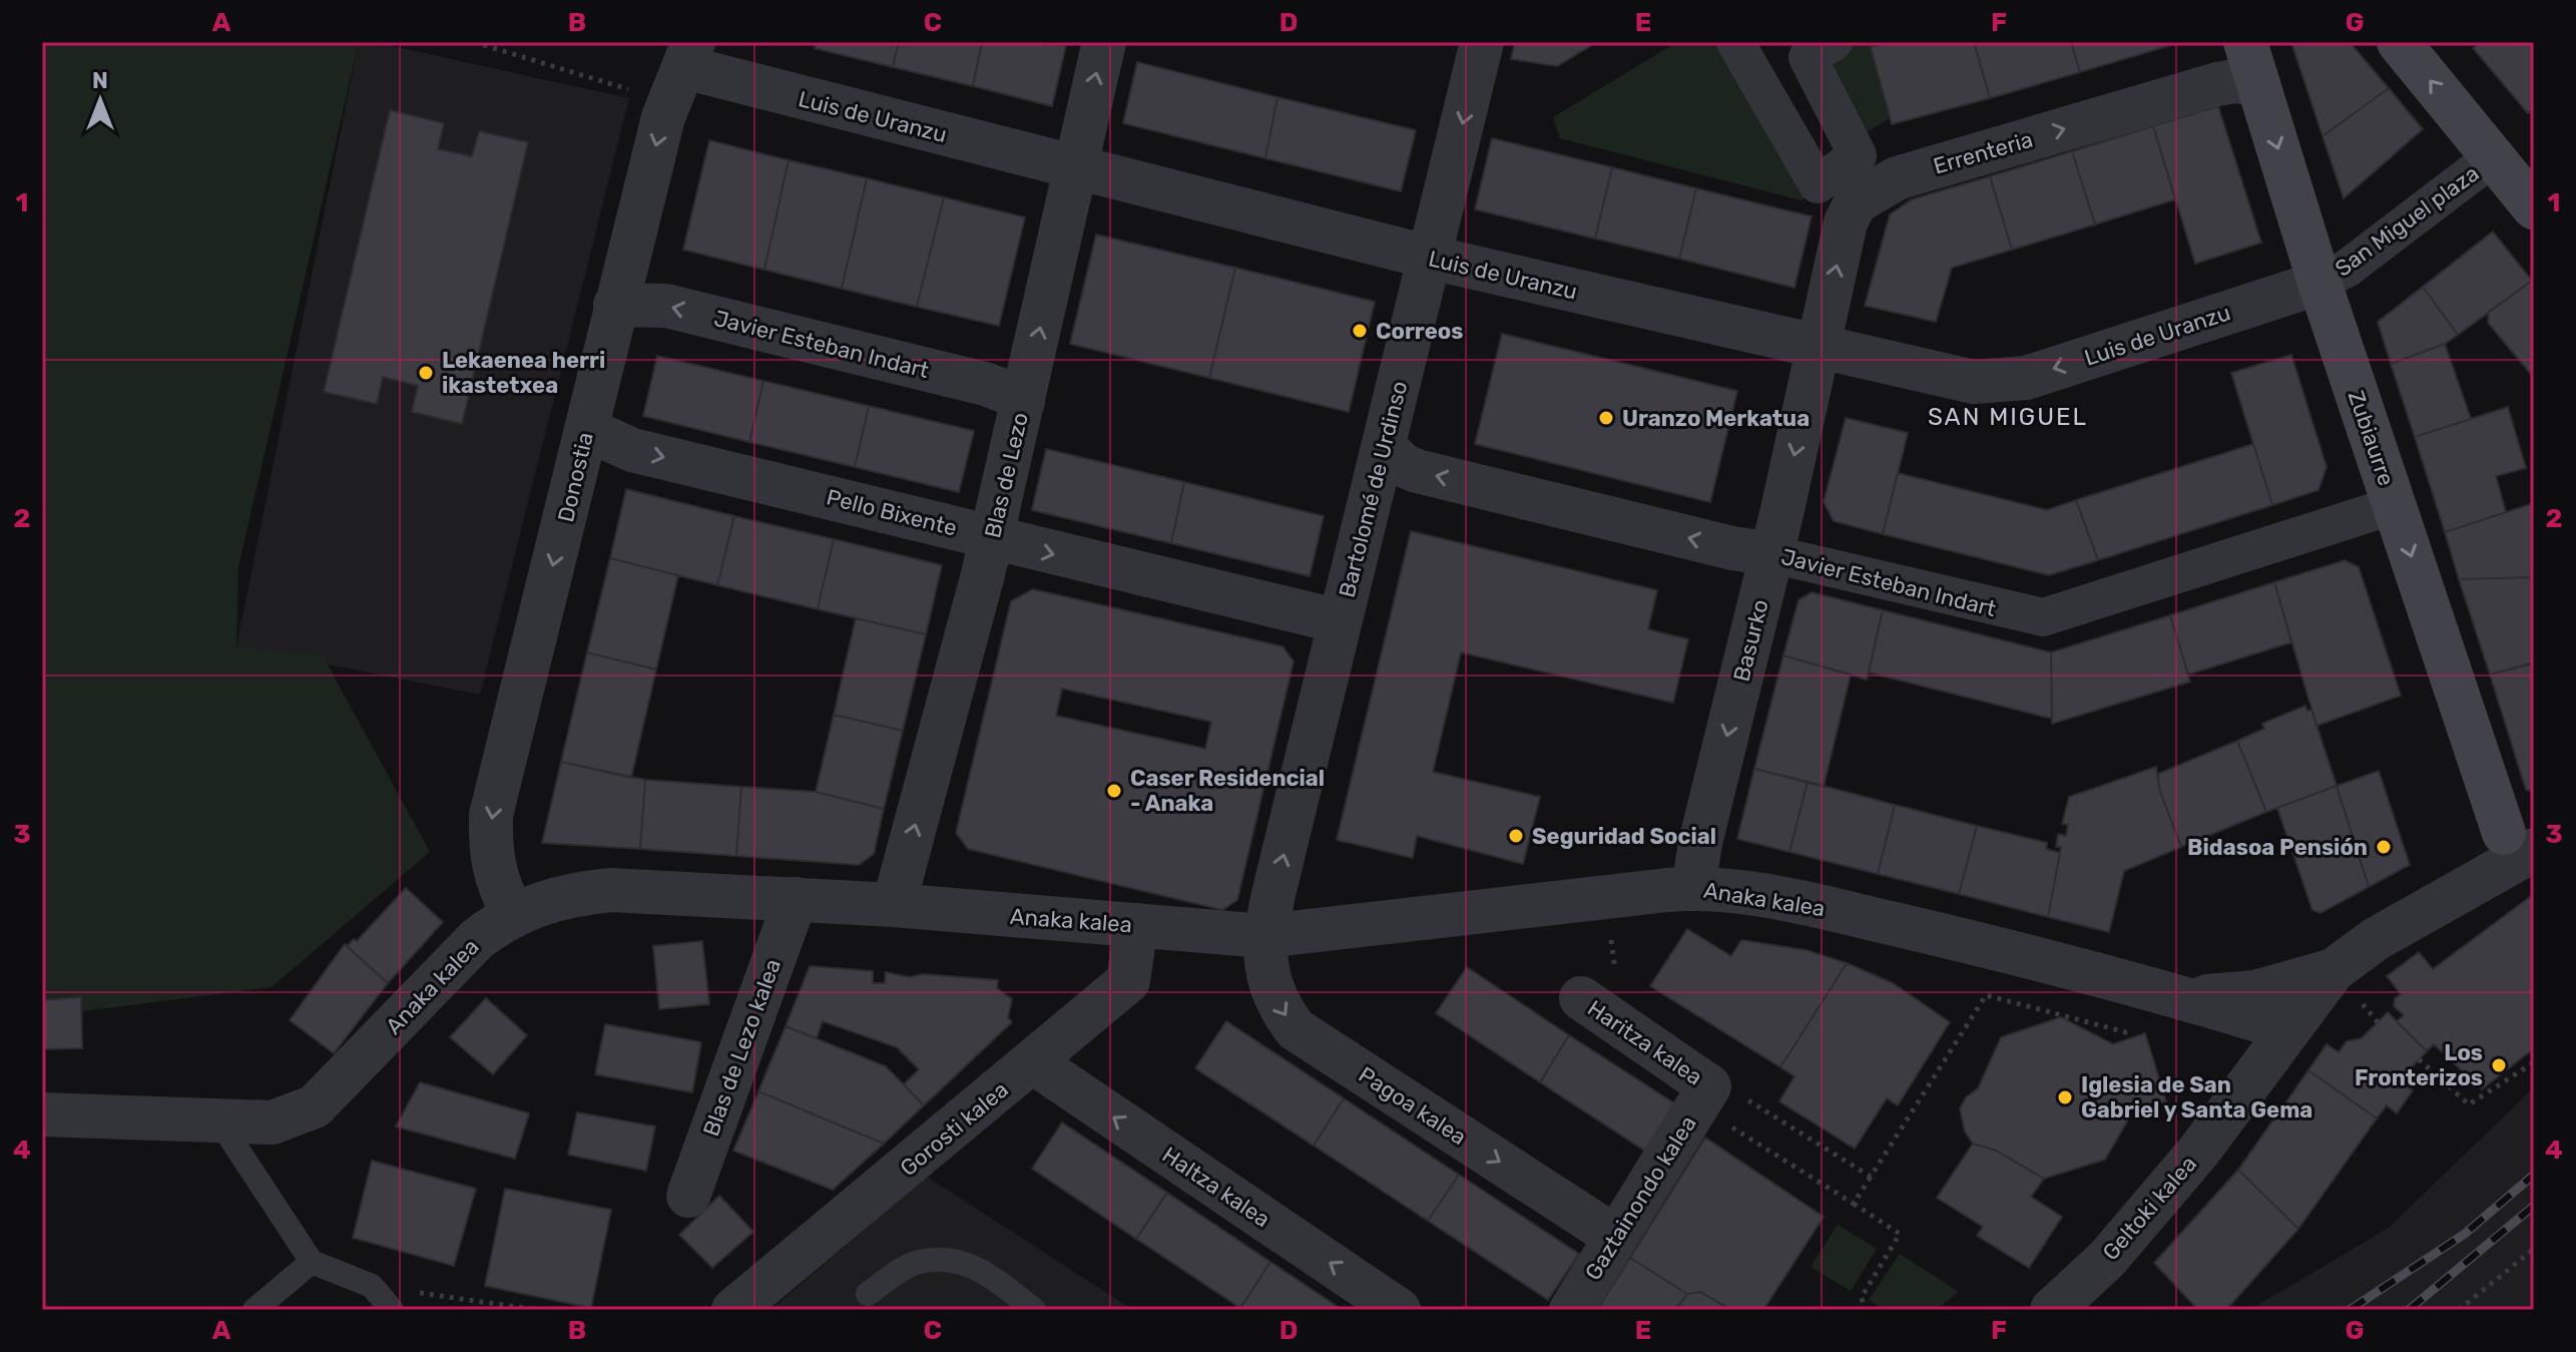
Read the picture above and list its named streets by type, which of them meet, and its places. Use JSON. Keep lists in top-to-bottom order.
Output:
{
  "streets": {
    "main road": ["Zubiaurre"],
    "street": [
      "Luis de Uranzu",
      "Errenteria",
      "San Miguel plaza",
      "Javier Esteban Indart",
      "Blas de Lezo",
      "Donostia",
      "Bartolomé de Urdinso",
      "Pello Bixente",
      "Basurko",
      "Anaka kalea",
      "Haritza kalea",
      "Blas de Lezo kalea",
      "Pagoa kalea",
      "Gorosti kalea",
      "Haltza kalea",
      "Gaztainondo kalea",
      "Geltoki kalea"
    ]
  },
  "crossings": [
    ["Luis de Uranzu", "Errenteria"],
    ["Luis de Uranzu", "San Miguel plaza"],
    ["Luis de Uranzu", "Zubiaurre"],
    ["Luis de Uranzu", "Blas de Lezo"],
    ["Luis de Uranzu", "Donostia"],
    ["Luis de Uranzu", "Bartolomé de Urdinso"],
    ["Luis de Uranzu", "Basurko"],
    ["Errenteria", "Zubiaurre"],
    ["Errenteria", "Basurko"],
    ["San Miguel plaza", "Zubiaurre"],
    ["Javier Esteban Indart", "Zubiaurre"],
    ["Javier Esteban Indart", "Blas de Lezo"],
    ["Javier Esteban Indart", "Donostia"],
    ["Javier Esteban Indart", "Bartolomé de Urdinso"],
    ["Javier Esteban Indart", "Basurko"],
    ["Zubiaurre", "Geltoki kalea"],
    ["Blas de Lezo", "Pello Bixente"],
    ["Blas de Lezo", "Anaka kalea"],
    ["Donostia", "Pello Bixente"],
    ["Donostia", "Anaka kalea"],
    ["Bartolomé de Urdinso", "Pello Bixente"],
    ["Bartolomé de Urdinso", "Anaka kalea"],
    ["Bartolomé de Urdinso", "Pagoa kalea"],
    ["Basurko", "Anaka kalea"],
    ["Anaka kalea", "Blas de Lezo kalea"],
    ["Anaka kalea", "Pagoa kalea"],
    ["Anaka kalea", "Gorosti kalea"],
    ["Anaka kalea", "Geltoki kalea"],
    ["Haritza kalea", "Gaztainondo kalea"],
    ["Pagoa kalea", "Gaztainondo kalea"],
    ["Gorosti kalea", "Haltza kalea"]
  ],
  "one_way": [
    "Errenteria",
    "Javier Esteban Indart",
    "Blas de Lezo",
    "Donostia",
    "Pello Bixente",
    "Basurko",
    "Pagoa kalea",
    "Haltza kalea"
  ],
  "districts": ["SAN MIGUEL"],
  "places": [
    "Correos",
    "Lekaenea herri ikastetxea",
    "Uranzo Merkatua",
    "Caser Residencial - Anaka",
    "Seguridad Social",
    "Bidasoa Pensión",
    "Los Fronterizos",
    "Iglesia de San Gabriel y Santa Gema"
  ],
  "north": "top",
  "grid": {
    "columns": [
      "A",
      "B",
      "C",
      "D",
      "E",
      "F",
      "G"
    ],
    "rows": [
      "1",
      "2",
      "3",
      "4"
    ]
  }
}
